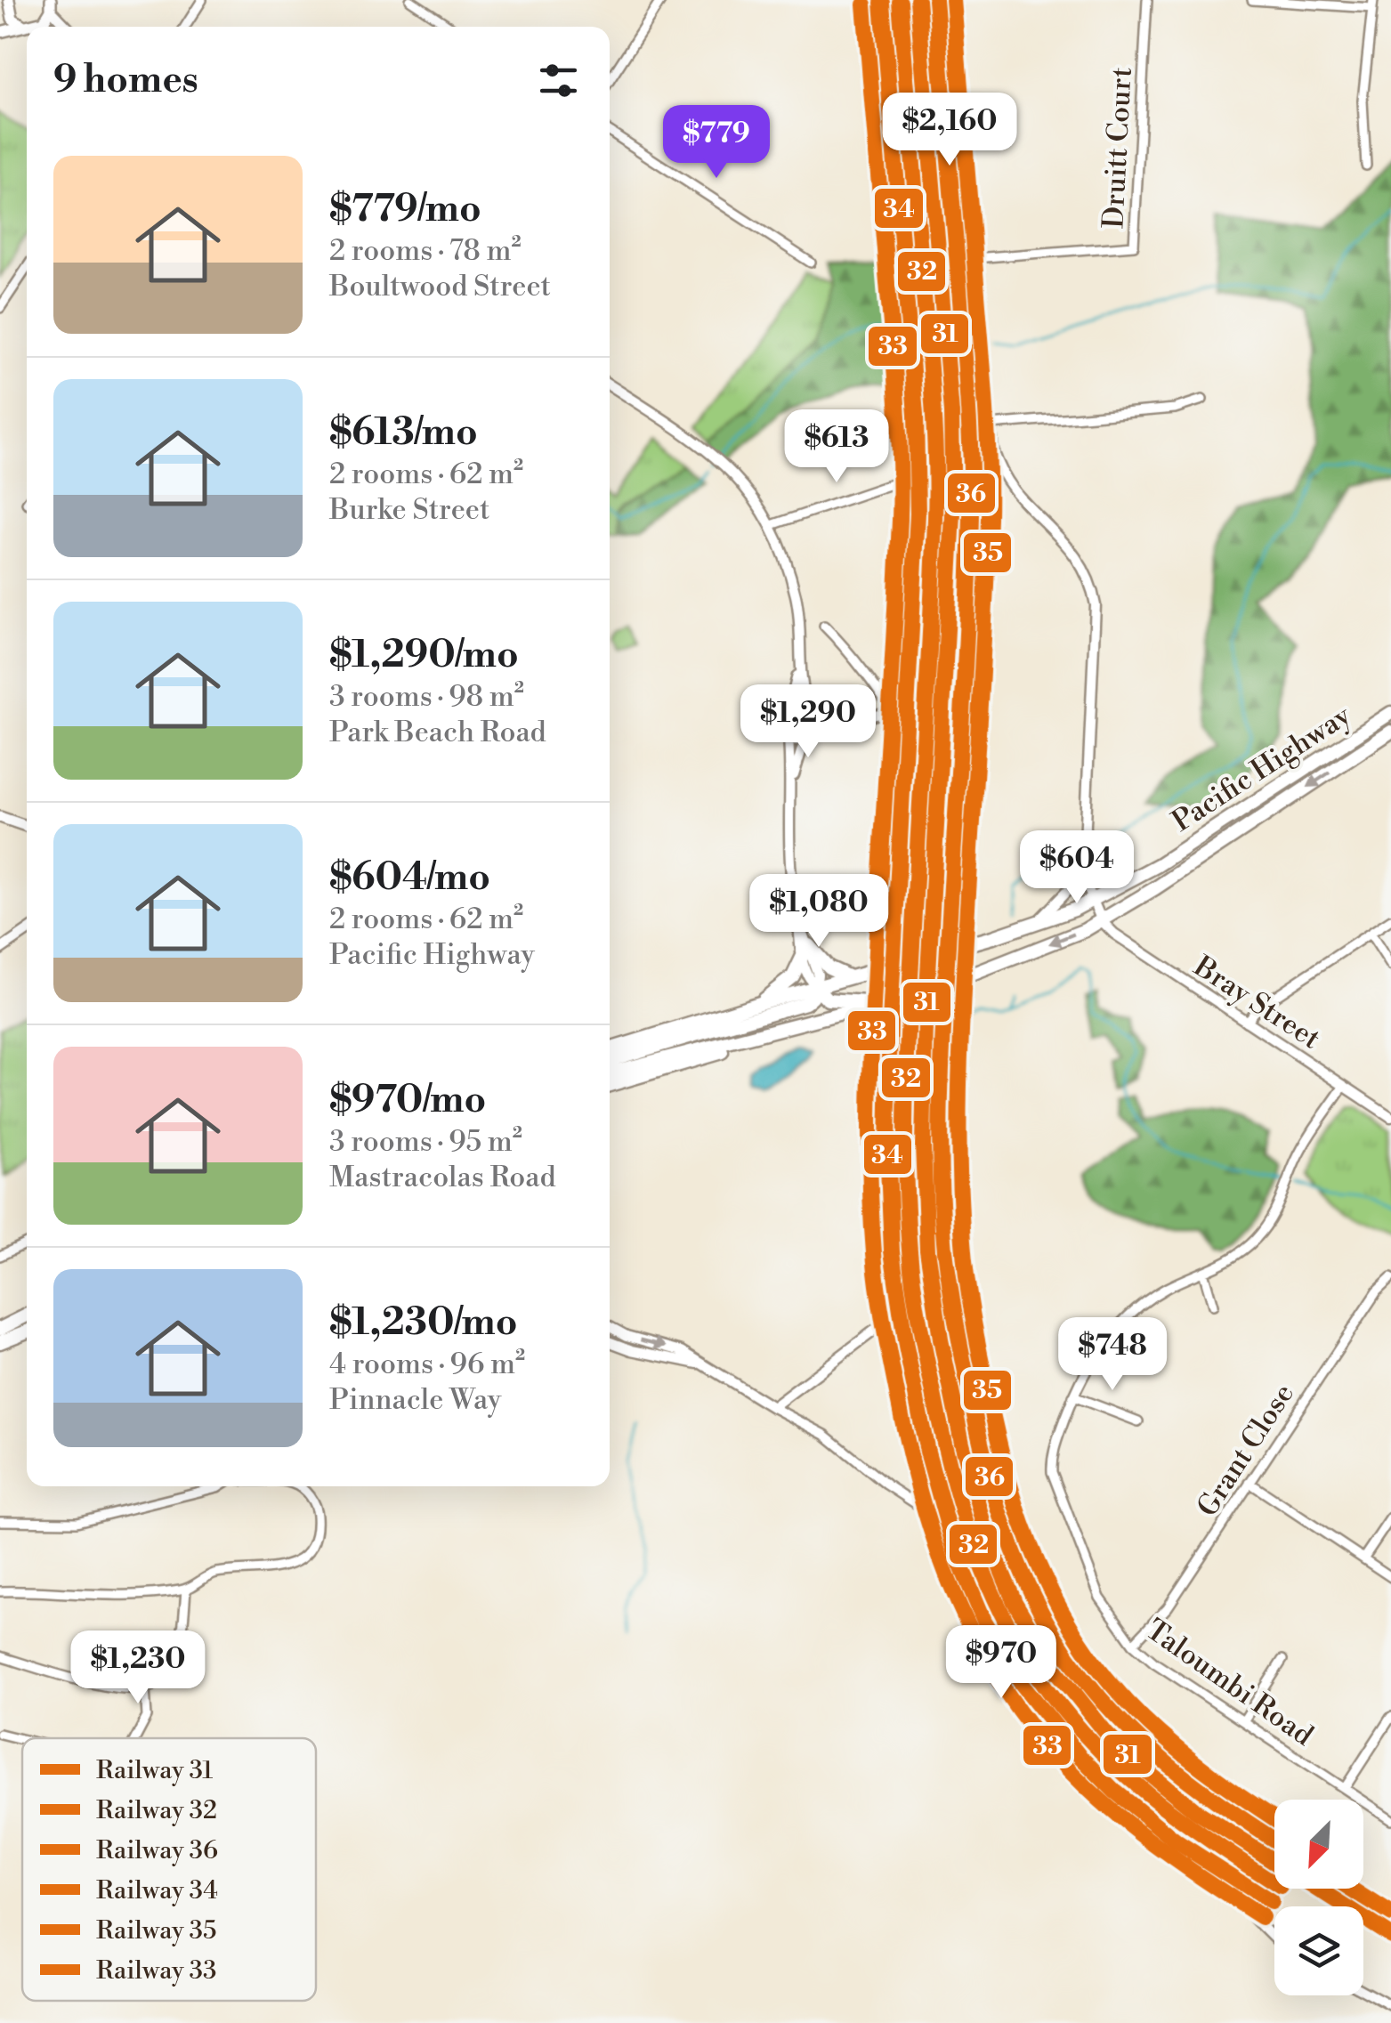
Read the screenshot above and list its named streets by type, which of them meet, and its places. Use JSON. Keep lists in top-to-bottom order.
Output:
{
  "streets": {
    "highway": ["Pacific Highway"],
    "street": [
      "Druitt Court",
      "Bray Street",
      "Grant Close",
      "Taloumbi Road"
    ]
  },
  "crossings": [
    ["Pacific Highway", "Bray Street"],
    ["Bray Street", "Taloumbi Road"],
    ["Grant Close", "Taloumbi Road"]
  ],
  "lines": [
    "rail line 31",
    "rail line 36",
    "rail line 35",
    "rail line 32",
    "rail line 34",
    "rail line 33"
  ],
  "legend": [
    "Railway 31",
    "Railway 32",
    "Railway 36",
    "Railway 34",
    "Railway 35",
    "Railway 33"
  ],
  "north": "bottom left",
  "page": {
    "heading": "9 homes",
    "price": [
      "$2,160",
      "$779",
      "$613",
      "$1,290",
      "$604",
      "$1,080",
      "$748",
      "$970",
      "$1,230"
    ],
    "list": [
      {
        "name": "$779/mo",
        "note": "2 rooms · 78 m² · Boultwood Street"
      },
      {
        "name": "$613/mo",
        "note": "2 rooms · 62 m² · Burke Street"
      },
      {
        "name": "$1,290/mo",
        "note": "3 rooms · 98 m² · Park Beach Road"
      },
      {
        "name": "$604/mo",
        "note": "2 rooms · 62 m² · Pacific Highway"
      },
      {
        "name": "$970/mo",
        "note": "3 rooms · 95 m² · Mastracolas Road"
      },
      {
        "name": "$1,230/mo",
        "note": "4 rooms · 96 m² · Pinnacle Way"
      }
    ]
  }
}
